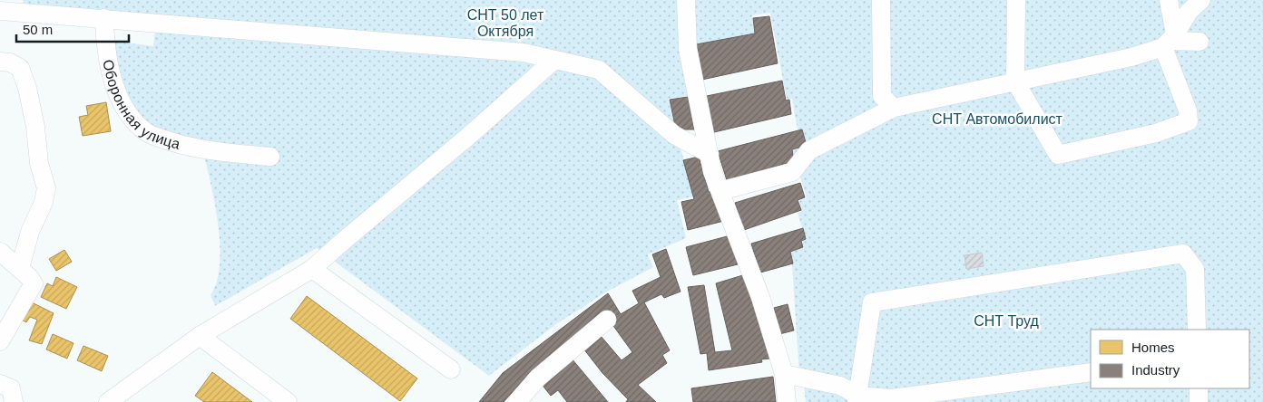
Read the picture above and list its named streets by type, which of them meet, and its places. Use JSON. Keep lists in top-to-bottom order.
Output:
{
  "streets": {
    "street": ["Оборонная улица"]
  },
  "parks": ["СНТ 50 лет Октября", "СНТ Автомобилист", "СНТ Труд"],
  "legend": ["Homes", "Industry"],
  "scale_bar": "50 m"
}
